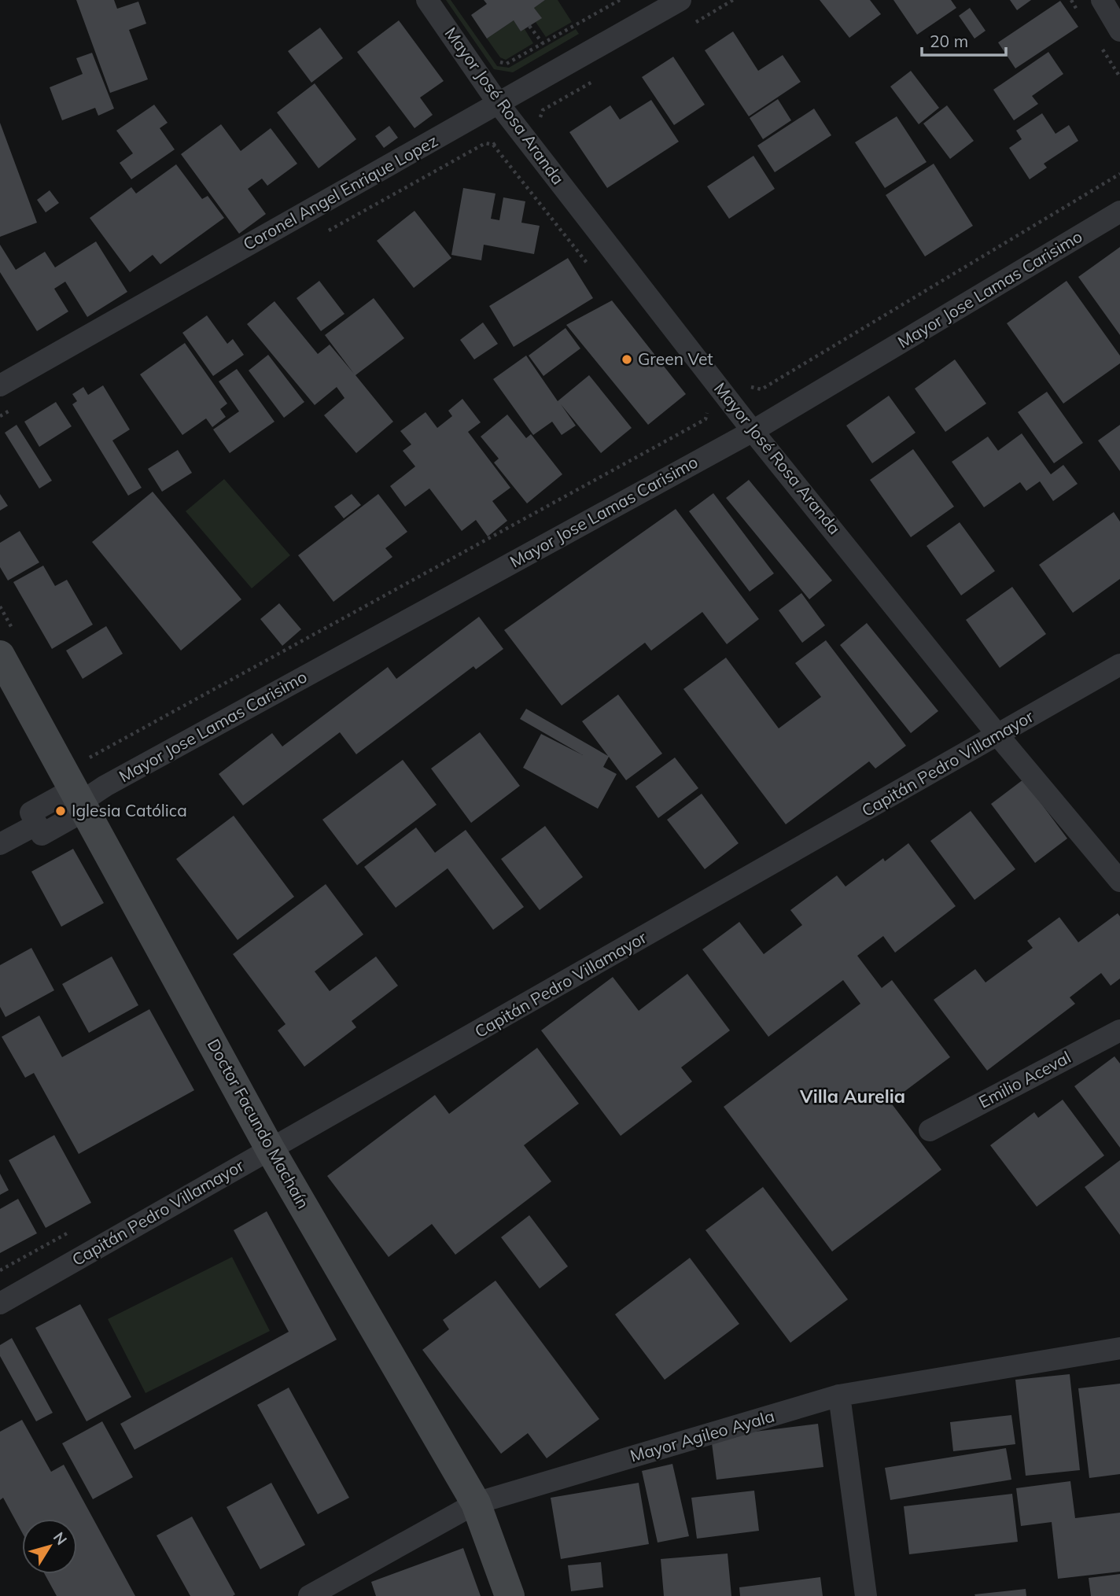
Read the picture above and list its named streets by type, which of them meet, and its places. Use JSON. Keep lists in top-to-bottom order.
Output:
{
  "streets": {
    "main road": ["Doctor Facundo Machaín"],
    "street": [
      "Mayor José Rosa Aranda",
      "Coronel Angel Enrique Lopez",
      "Mayor Jose Lamas Carisimo",
      "Capitán Pedro Villamayor",
      "Emilio Aceval",
      "Mayor Agileo Ayala"
    ]
  },
  "crossings": [
    ["Mayor José Rosa Aranda", "Coronel Angel Enrique Lopez"],
    ["Mayor José Rosa Aranda", "Mayor Jose Lamas Carisimo"],
    ["Mayor José Rosa Aranda", "Capitán Pedro Villamayor"],
    ["Mayor Jose Lamas Carisimo", "Doctor Facundo Machaín"],
    ["Capitán Pedro Villamayor", "Doctor Facundo Machaín"],
    ["Doctor Facundo Machaín", "Mayor Agileo Ayala"]
  ],
  "districts": ["Villa Aurelia"],
  "places": ["Green Vet", "Iglesia Católica"],
  "scale_bar": "20 m",
  "north": "top right"
}
